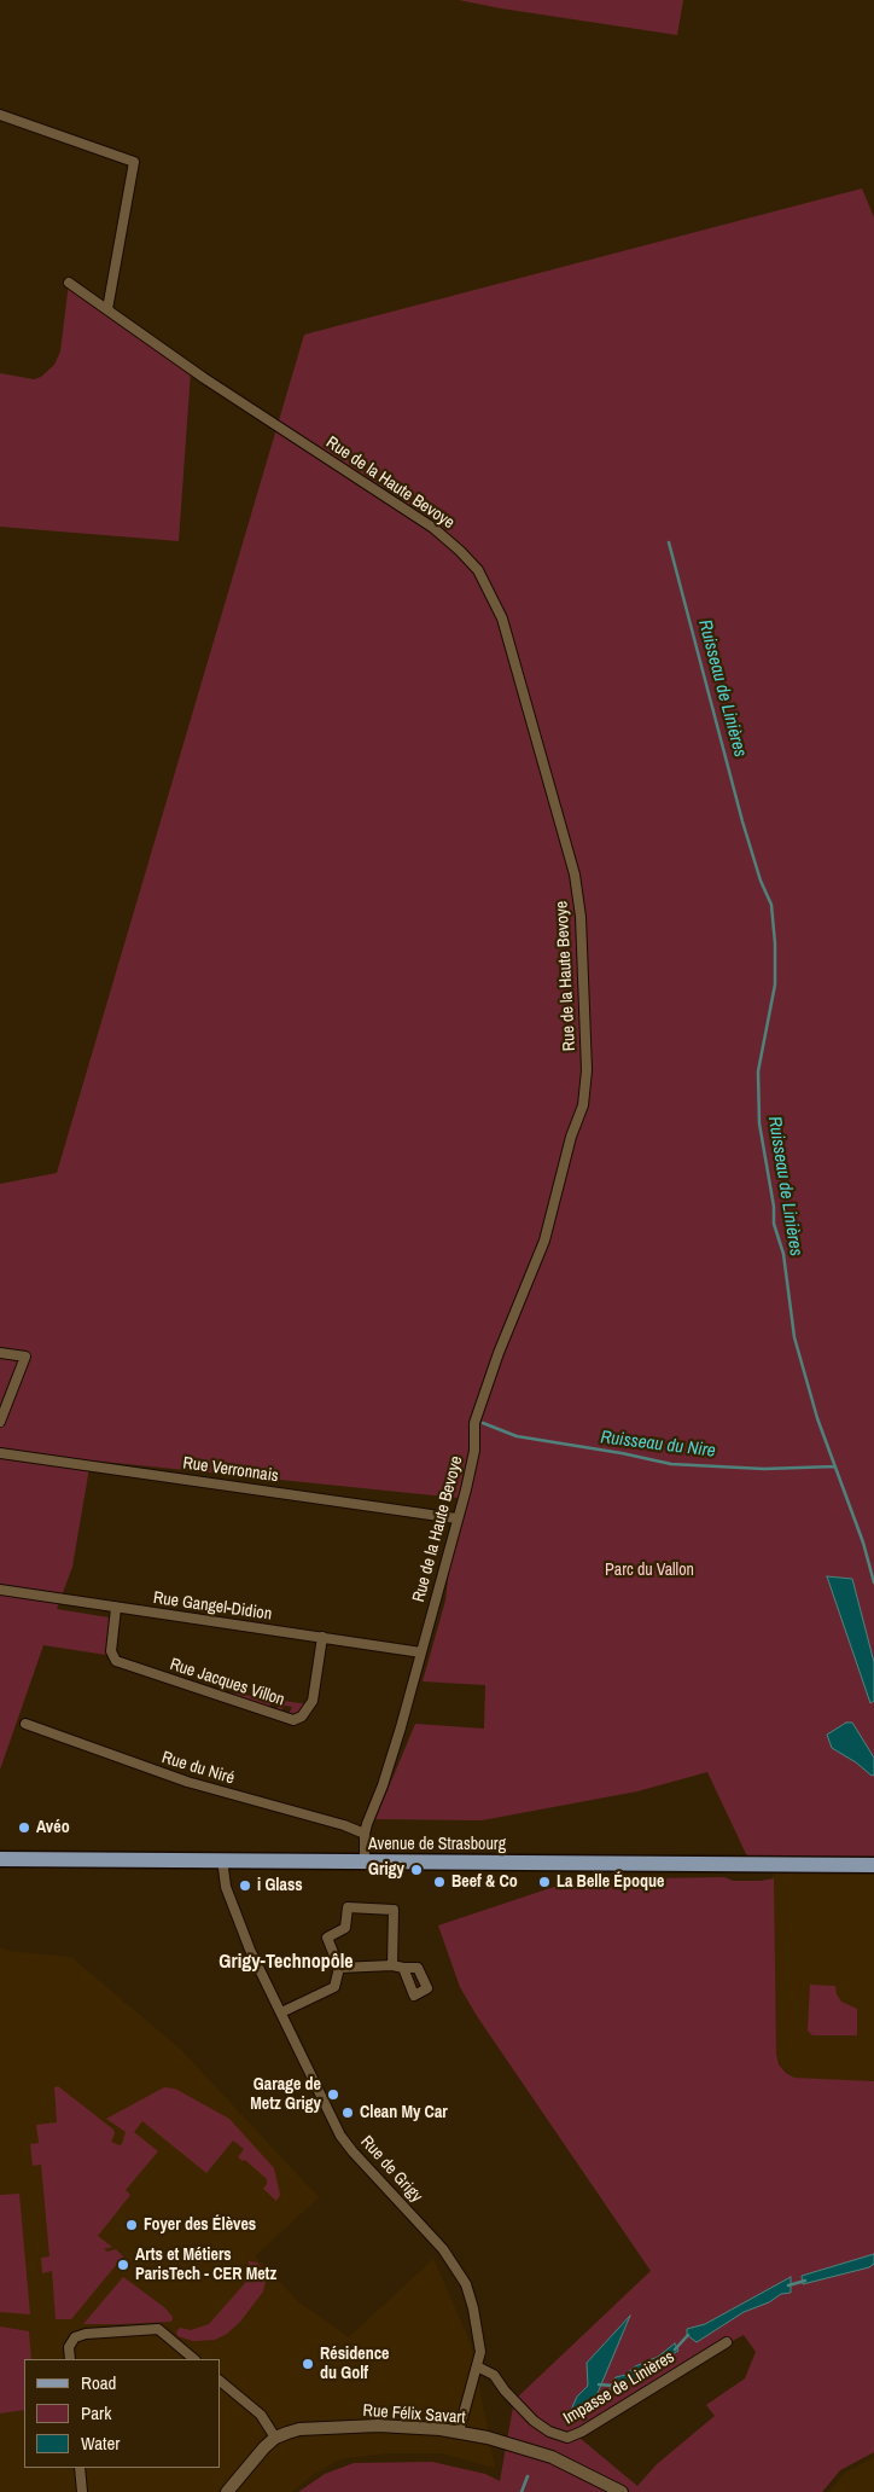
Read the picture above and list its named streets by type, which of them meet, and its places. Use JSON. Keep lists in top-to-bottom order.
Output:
{
  "streets": {
    "main road": ["Avenue de Strasbourg"],
    "street": [
      "Rue de la Haute Bevoye",
      "Rue Verronnais",
      "Rue Gangel-Didion",
      "Rue Jacques Villon",
      "Rue du Niré",
      "Rue de Grigy",
      "Impasse de Linières",
      "Rue Félix Savart"
    ]
  },
  "crossings": [
    ["Rue de la Haute Bevoye", "Rue Verronnais"],
    ["Rue de la Haute Bevoye", "Rue Gangel-Didion"],
    ["Rue de la Haute Bevoye", "Rue du Niré"],
    ["Rue de la Haute Bevoye", "Avenue de Strasbourg"],
    ["Rue Gangel-Didion", "Rue Jacques Villon"],
    ["Avenue de Strasbourg", "Rue de Grigy"],
    ["Rue de Grigy", "Impasse de Linières"],
    ["Rue de Grigy", "Rue Félix Savart"]
  ],
  "districts": ["Grigy-Technopôle"],
  "water": ["Ruisseau de Linières", "Ruisseau du Nire"],
  "parks": ["Parc du Vallon"],
  "places": [
    "Avéo",
    "Grigy",
    "Beef & Co",
    "La Belle Époque",
    "i Glass",
    "Garage de Metz Grigy",
    "Clean My Car",
    "Foyer des Élèves",
    "Arts et Métiers ParisTech - CER Metz",
    "Résidence du Golf"
  ],
  "legend": ["Road", "Park", "Water"]
}
